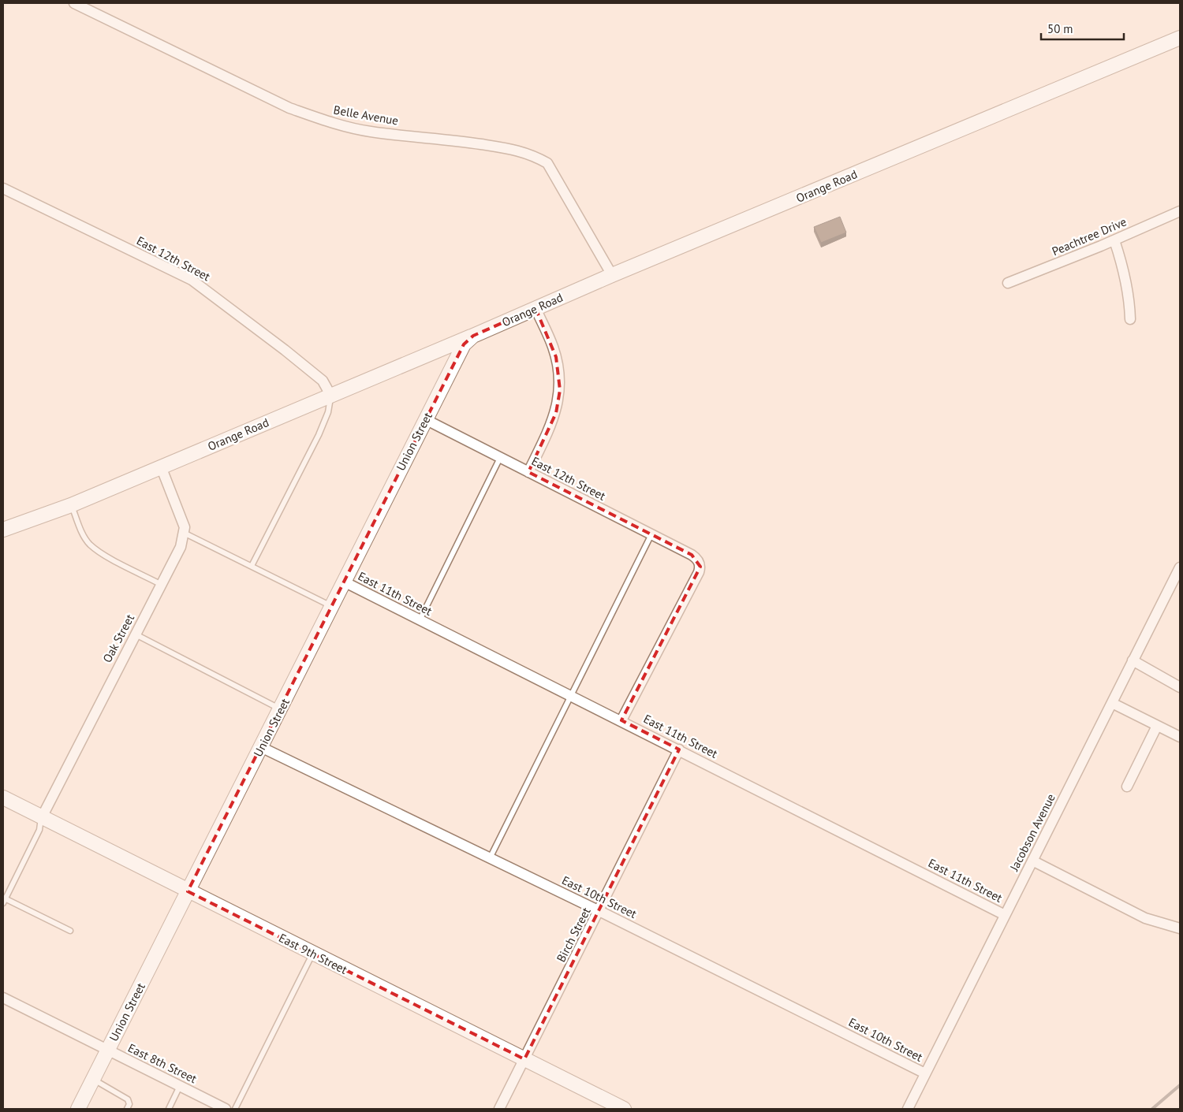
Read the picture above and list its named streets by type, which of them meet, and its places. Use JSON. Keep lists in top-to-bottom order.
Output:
{
  "streets": {
    "main road": ["Orange Road", "Union Street", "East 9th Street"],
    "street": [
      "Belle Avenue",
      "Peachtree Drive",
      "East 12th Street",
      "East 11th Street",
      "Oak Street",
      "Jacobson Avenue",
      "East 10th Street",
      "Birch Street",
      "East 8th Street"
    ]
  },
  "crossings": [
    ["Belle Avenue", "Orange Road"],
    ["Orange Road", "East 12th Street"],
    ["Orange Road", "Union Street"],
    ["Orange Road", "Oak Street"],
    ["East 12th Street", "Union Street"],
    ["East 12th Street", "East 11th Street"],
    ["Union Street", "East 11th Street"],
    ["Union Street", "East 10th Street"],
    ["Union Street", "East 9th Street"],
    ["Union Street", "East 8th Street"],
    ["East 11th Street", "Jacobson Avenue"],
    ["East 11th Street", "Birch Street"],
    ["Oak Street", "East 9th Street"],
    ["Jacobson Avenue", "East 10th Street"],
    ["East 10th Street", "Birch Street"],
    ["Birch Street", "East 9th Street"]
  ],
  "scale_bar": "50 m"
}
